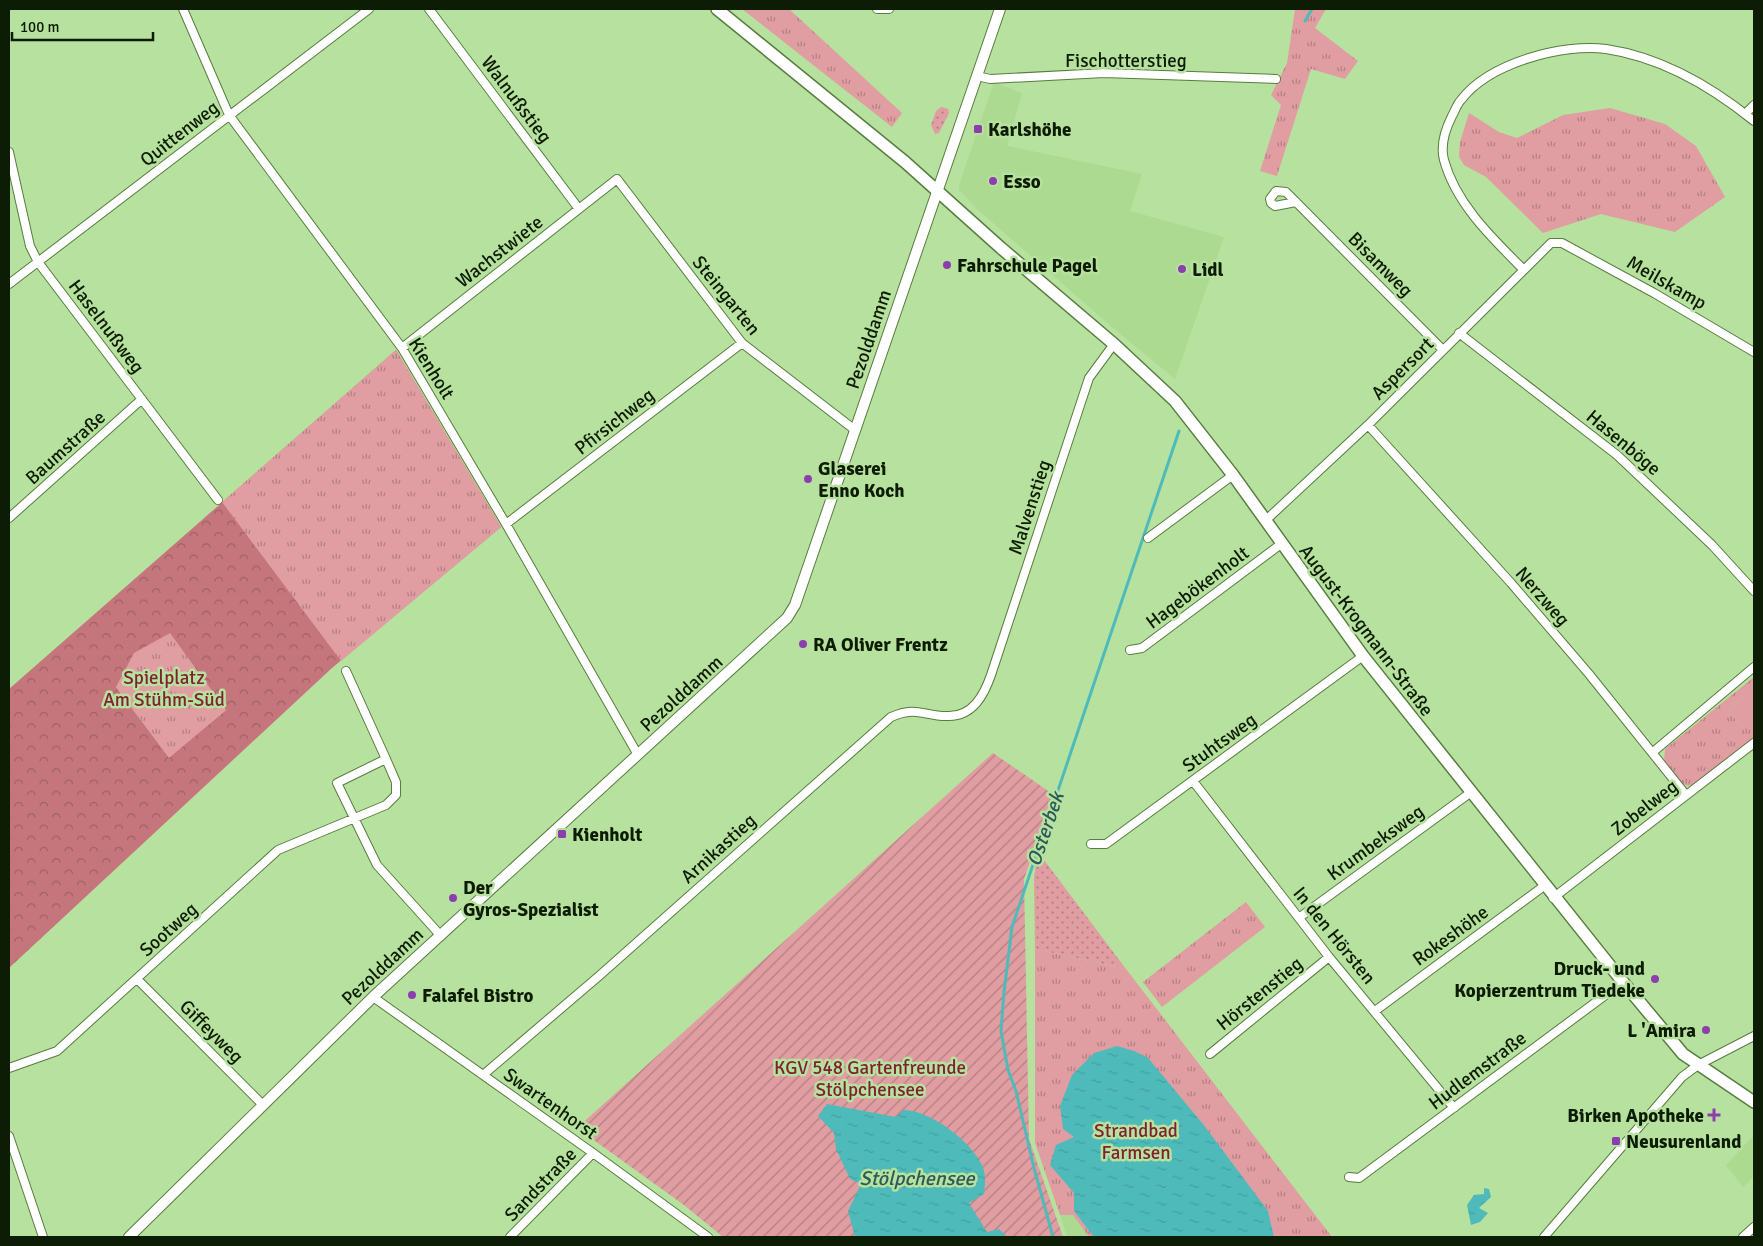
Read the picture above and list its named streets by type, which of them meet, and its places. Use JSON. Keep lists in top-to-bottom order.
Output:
{
  "streets": {
    "main road": ["August-Krogmann-Straße"],
    "street": [
      "Fischotterstieg",
      "Walnußstieg",
      "Quittenweg",
      "Wachstwiete",
      "Bisamweg",
      "Meilskamp",
      "Steingarten",
      "Haselnußweg",
      "Pezolddamm",
      "Kienholt",
      "Aspersort",
      "Pfirsichweg",
      "Hasenböge",
      "Baumstraße",
      "Malvenstieg",
      "Hagebökenholt",
      "Nerzweg",
      "Stuhtsweg",
      "Zobelweg",
      "Krumbeksweg",
      "Arnikastieg",
      "Sootweg",
      "In den Hörsten",
      "Rokeshöhe",
      "Hörstenstieg",
      "Giffeyweg",
      "Hudlemstraße",
      "Swartenhorst",
      "Sandstraße"
    ]
  },
  "crossings": [
    ["Fischotterstieg", "Pezolddamm"],
    ["Walnußstieg", "Wachstwiete"],
    ["Quittenweg", "Haselnußweg"],
    ["Quittenweg", "Kienholt"],
    ["Wachstwiete", "Steingarten"],
    ["Wachstwiete", "Kienholt"],
    ["Bisamweg", "Aspersort"],
    ["Meilskamp", "Aspersort"],
    ["Steingarten", "Pezolddamm"],
    ["Steingarten", "Pfirsichweg"],
    ["Haselnußweg", "Baumstraße"],
    ["Pezolddamm", "Kienholt"],
    ["Pezolddamm", "August-Krogmann-Straße"],
    ["Pezolddamm", "Giffeyweg"],
    ["Pezolddamm", "Swartenhorst"],
    ["Kienholt", "Pfirsichweg"],
    ["Aspersort", "Hasenböge"],
    ["Aspersort", "Nerzweg"],
    ["Aspersort", "August-Krogmann-Straße"],
    ["Malvenstieg", "August-Krogmann-Straße"],
    ["Malvenstieg", "Arnikastieg"],
    ["Hagebökenholt", "August-Krogmann-Straße"],
    ["Nerzweg", "Zobelweg"],
    ["August-Krogmann-Straße", "Stuhtsweg"],
    ["August-Krogmann-Straße", "Zobelweg"],
    ["August-Krogmann-Straße", "Krumbeksweg"],
    ["August-Krogmann-Straße", "Rokeshöhe"],
    ["August-Krogmann-Straße", "Hudlemstraße"],
    ["Stuhtsweg", "In den Hörsten"],
    ["Krumbeksweg", "In den Hörsten"],
    ["Arnikastieg", "Swartenhorst"],
    ["Sootweg", "Giffeyweg"],
    ["In den Hörsten", "Rokeshöhe"],
    ["In den Hörsten", "Hörstenstieg"],
    ["In den Hörsten", "Hudlemstraße"],
    ["Swartenhorst", "Sandstraße"]
  ],
  "water": ["Osterbek", "Stölpchensee"],
  "parks": ["Spielplatz Am Stühm-Süd", "KGV 548 Gartenfreunde Stölpchensee", "Strandbad Farmsen"],
  "places": {
    "transit": ["Karlshöhe", "Kienholt", "Neusurenland"],
    "other": [
      "Esso",
      "Fahrschule Pagel",
      "Lidl",
      "Glaserei Enno Koch",
      "RA Oliver Frentz",
      "Der Gyros-Spezialist",
      "Druck- und Kopierzentrum Tiedeke",
      "Falafel Bistro",
      "L 'Amira"
    ],
    "health": ["Birken Apotheke"]
  },
  "scale_bar": "100 m"
}
